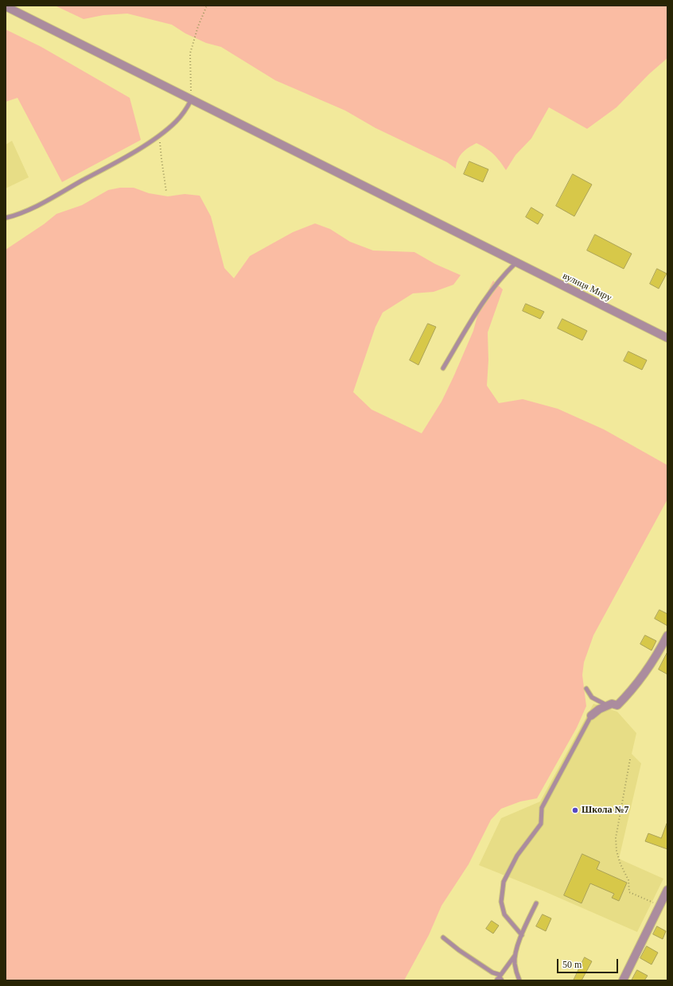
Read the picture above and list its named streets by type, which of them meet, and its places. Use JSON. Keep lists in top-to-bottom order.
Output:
{
  "streets": {
    "street": ["вулиця Миру"]
  },
  "places": ["Школа №7"],
  "scale_bar": "50 m"
}
